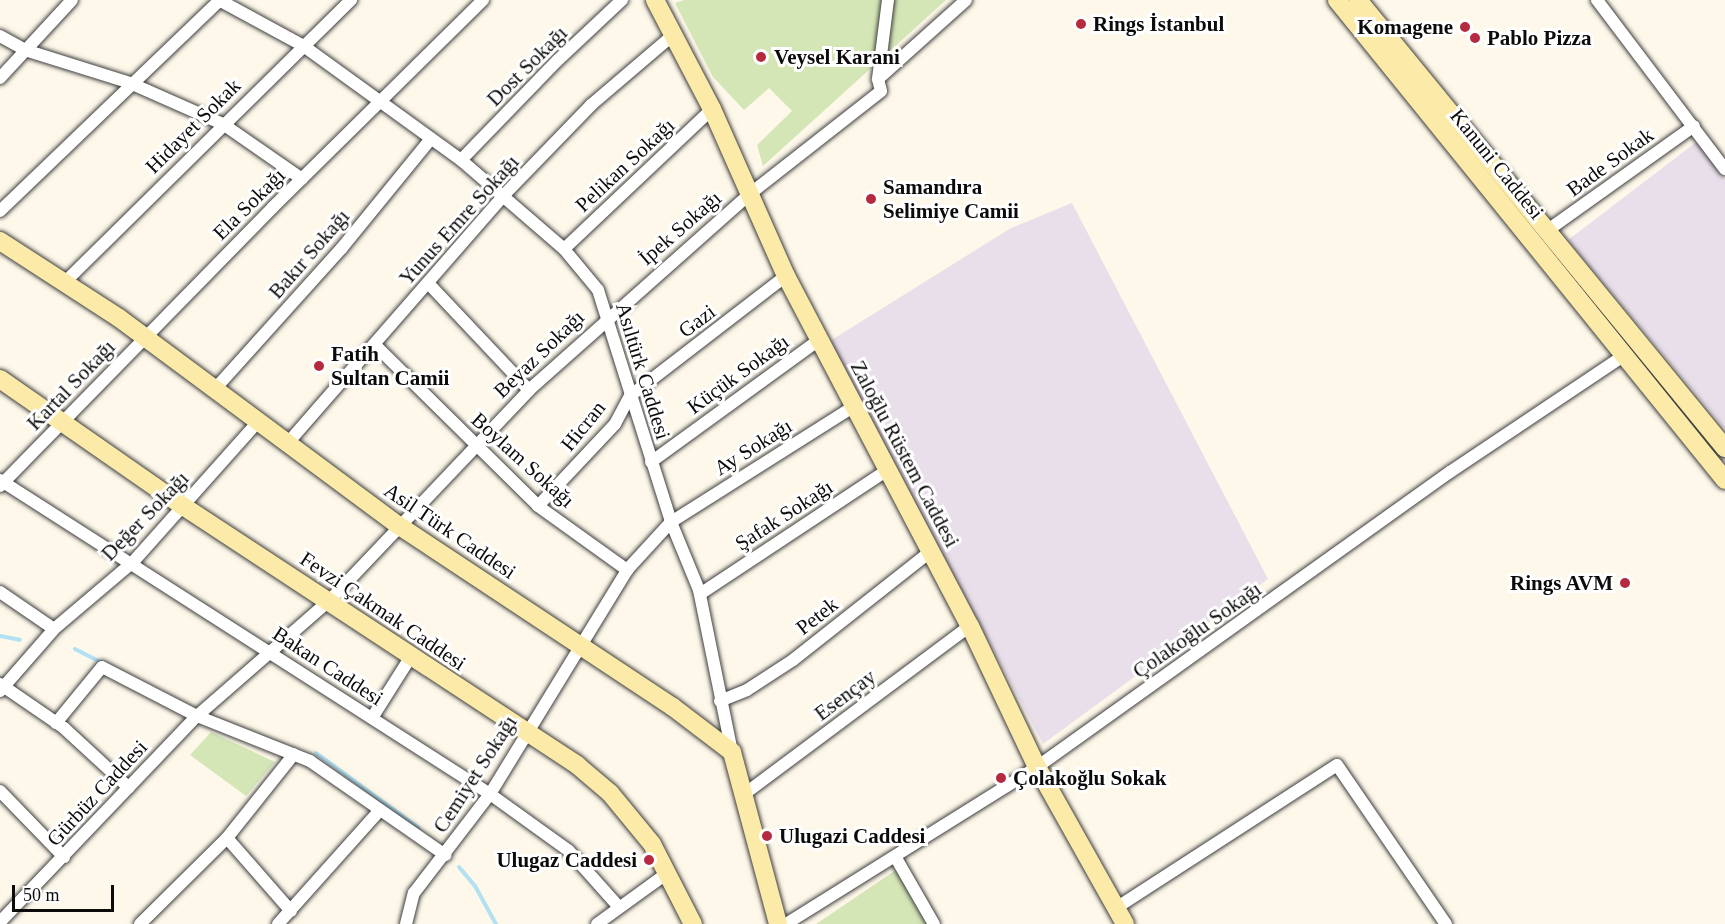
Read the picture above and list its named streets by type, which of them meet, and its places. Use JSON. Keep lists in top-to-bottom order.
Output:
{
  "streets": {
    "street": [
      "Dost Sokağı",
      "Hidayet Sokak",
      "Bade Sokak",
      "Kanuni Caddesi",
      "Pelikan Sokağı",
      "Ela Sokağı",
      "Yunus Emre Sokağı",
      "İpek Sokağı",
      "Bakır Sokağı",
      "Gazi",
      "Beyaz Sokağı",
      "Asıltürk Caddesi",
      "Küçük Sokağı",
      "Kartal Sokağı",
      "Hicran",
      "Ay Sokağı",
      "Zaloğlu Rüstem Caddesi",
      "Boylam Sokağı",
      "Şafak Sokağı",
      "Değer Sokağı",
      "Asil Türk Caddesi",
      "Fevzi Çakmak Caddesi",
      "Petek",
      "Çolakoğlu Sokağı",
      "Bakan Caddesi",
      "Esençay",
      "Cemiyet Sokağı",
      "Gürbüz Caddesi"
    ]
  },
  "crossings": [
    ["Dost Sokağı", "Asıltürk Caddesi"],
    ["Hidayet Sokak", "Asıltürk Caddesi"],
    ["Hidayet Sokak", "Asil Türk Caddesi"],
    ["Bade Sokak", "Kanuni Caddesi"],
    ["Kanuni Caddesi", "Çolakoğlu Sokağı"],
    ["Pelikan Sokağı", "Asıltürk Caddesi"],
    ["Pelikan Sokağı", "Zaloğlu Rüstem Caddesi"],
    ["Ela Sokağı", "Asıltürk Caddesi"],
    ["Ela Sokağı", "Kartal Sokağı"],
    ["Ela Sokağı", "Asil Türk Caddesi"],
    ["Yunus Emre Sokağı", "Asıltürk Caddesi"],
    ["Yunus Emre Sokağı", "Zaloğlu Rüstem Caddesi"],
    ["Yunus Emre Sokağı", "Boylam Sokağı"],
    ["Yunus Emre Sokağı", "Asil Türk Caddesi"],
    ["İpek Sokağı", "Beyaz Sokağı"],
    ["İpek Sokağı", "Asıltürk Caddesi"],
    ["İpek Sokağı", "Zaloğlu Rüstem Caddesi"],
    ["Bakır Sokağı", "Asıltürk Caddesi"],
    ["Bakır Sokağı", "Asil Türk Caddesi"],
    ["Gazi", "Asıltürk Caddesi"],
    ["Gazi", "Hicran"],
    ["Gazi", "Zaloğlu Rüstem Caddesi"],
    ["Beyaz Sokağı", "Asıltürk Caddesi"],
    ["Beyaz Sokağı", "Boylam Sokağı"],
    ["Beyaz Sokağı", "Asil Türk Caddesi"],
    ["Beyaz Sokağı", "Fevzi Çakmak Caddesi"],
    ["Beyaz Sokağı", "Gürbüz Caddesi"],
    ["Asıltürk Caddesi", "Küçük Sokağı"],
    ["Asıltürk Caddesi", "Hicran"],
    ["Asıltürk Caddesi", "Ay Sokağı"],
    ["Asıltürk Caddesi", "Şafak Sokağı"],
    ["Asıltürk Caddesi", "Asil Türk Caddesi"],
    ["Asıltürk Caddesi", "Petek"],
    ["Küçük Sokağı", "Zaloğlu Rüstem Caddesi"],
    ["Kartal Sokağı", "Asil Türk Caddesi"],
    ["Kartal Sokağı", "Fevzi Çakmak Caddesi"],
    ["Kartal Sokağı", "Bakan Caddesi"],
    ["Hicran", "Boylam Sokağı"],
    ["Ay Sokağı", "Zaloğlu Rüstem Caddesi"],
    ["Ay Sokağı", "Boylam Sokağı"],
    ["Ay Sokağı", "Cemiyet Sokağı"],
    ["Zaloğlu Rüstem Caddesi", "Şafak Sokağı"],
    ["Zaloğlu Rüstem Caddesi", "Petek"],
    ["Zaloğlu Rüstem Caddesi", "Çolakoğlu Sokağı"],
    ["Zaloğlu Rüstem Caddesi", "Esençay"],
    ["Boylam Sokağı", "Cemiyet Sokağı"],
    ["Değer Sokağı", "Asil Türk Caddesi"],
    ["Değer Sokağı", "Fevzi Çakmak Caddesi"],
    ["Değer Sokağı", "Bakan Caddesi"],
    ["Asil Türk Caddesi", "Cemiyet Sokağı"],
    ["Fevzi Çakmak Caddesi", "Cemiyet Sokağı"],
    ["Fevzi Çakmak Caddesi", "Gürbüz Caddesi"],
    ["Bakan Caddesi", "Cemiyet Sokağı"],
    ["Bakan Caddesi", "Gürbüz Caddesi"]
  ],
  "places": [
    "Rings İstanbul",
    "Komagene",
    "Pablo Pizza",
    "Veysel Karani",
    "Samandıra Selimiye Camii",
    "Fatih Sultan Camii",
    "Rings AVM",
    "Çolakoğlu Sokak",
    "Ulugazi Caddesi",
    "Ulugaz Caddesi"
  ],
  "scale_bar": "50 m"
}
